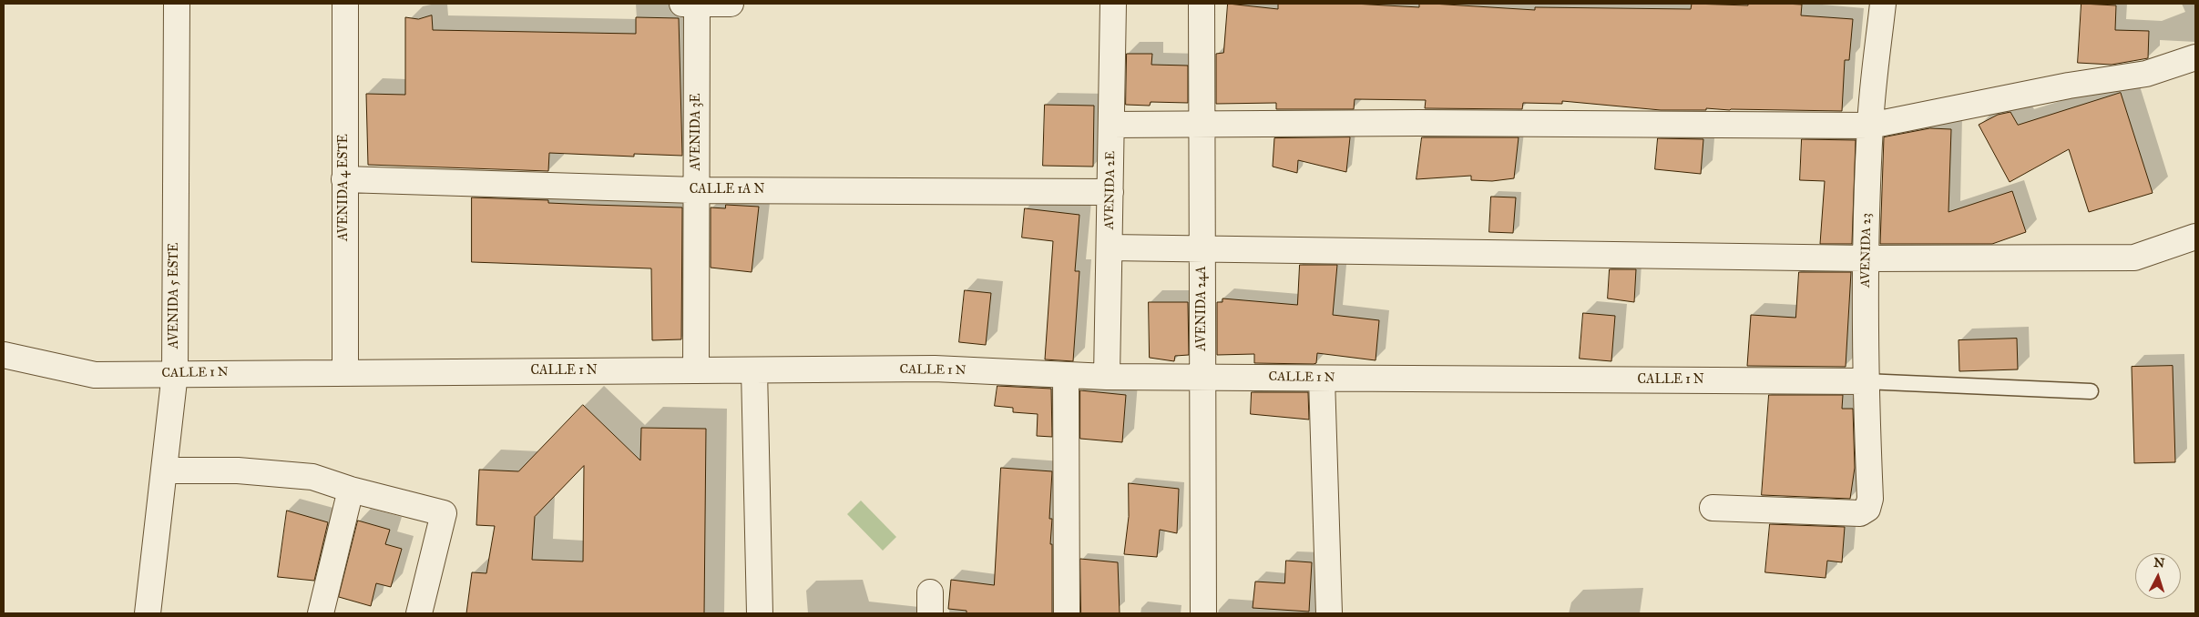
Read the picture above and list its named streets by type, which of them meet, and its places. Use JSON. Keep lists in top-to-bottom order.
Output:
{
  "streets": {
    "street": [
      "AVENIDA 3E",
      "AVENIDA 4 ESTE",
      "CALLE 1A N",
      "AVENIDA 2E",
      "AVENIDA 23",
      "AVENIDA 5 ESTE",
      "AVENIDA 24A",
      "CALLE 1 N"
    ]
  },
  "crossings": [
    ["AVENIDA 3E", "CALLE 1A N"],
    ["AVENIDA 3E", "CALLE 1 N"],
    ["AVENIDA 4 ESTE", "CALLE 1A N"],
    ["AVENIDA 4 ESTE", "CALLE 1 N"],
    ["CALLE 1A N", "AVENIDA 2E"],
    ["AVENIDA 2E", "CALLE 1 N"],
    ["AVENIDA 23", "CALLE 1 N"],
    ["AVENIDA 5 ESTE", "CALLE 1 N"],
    ["AVENIDA 24A", "CALLE 1 N"]
  ],
  "north": "top"
}
